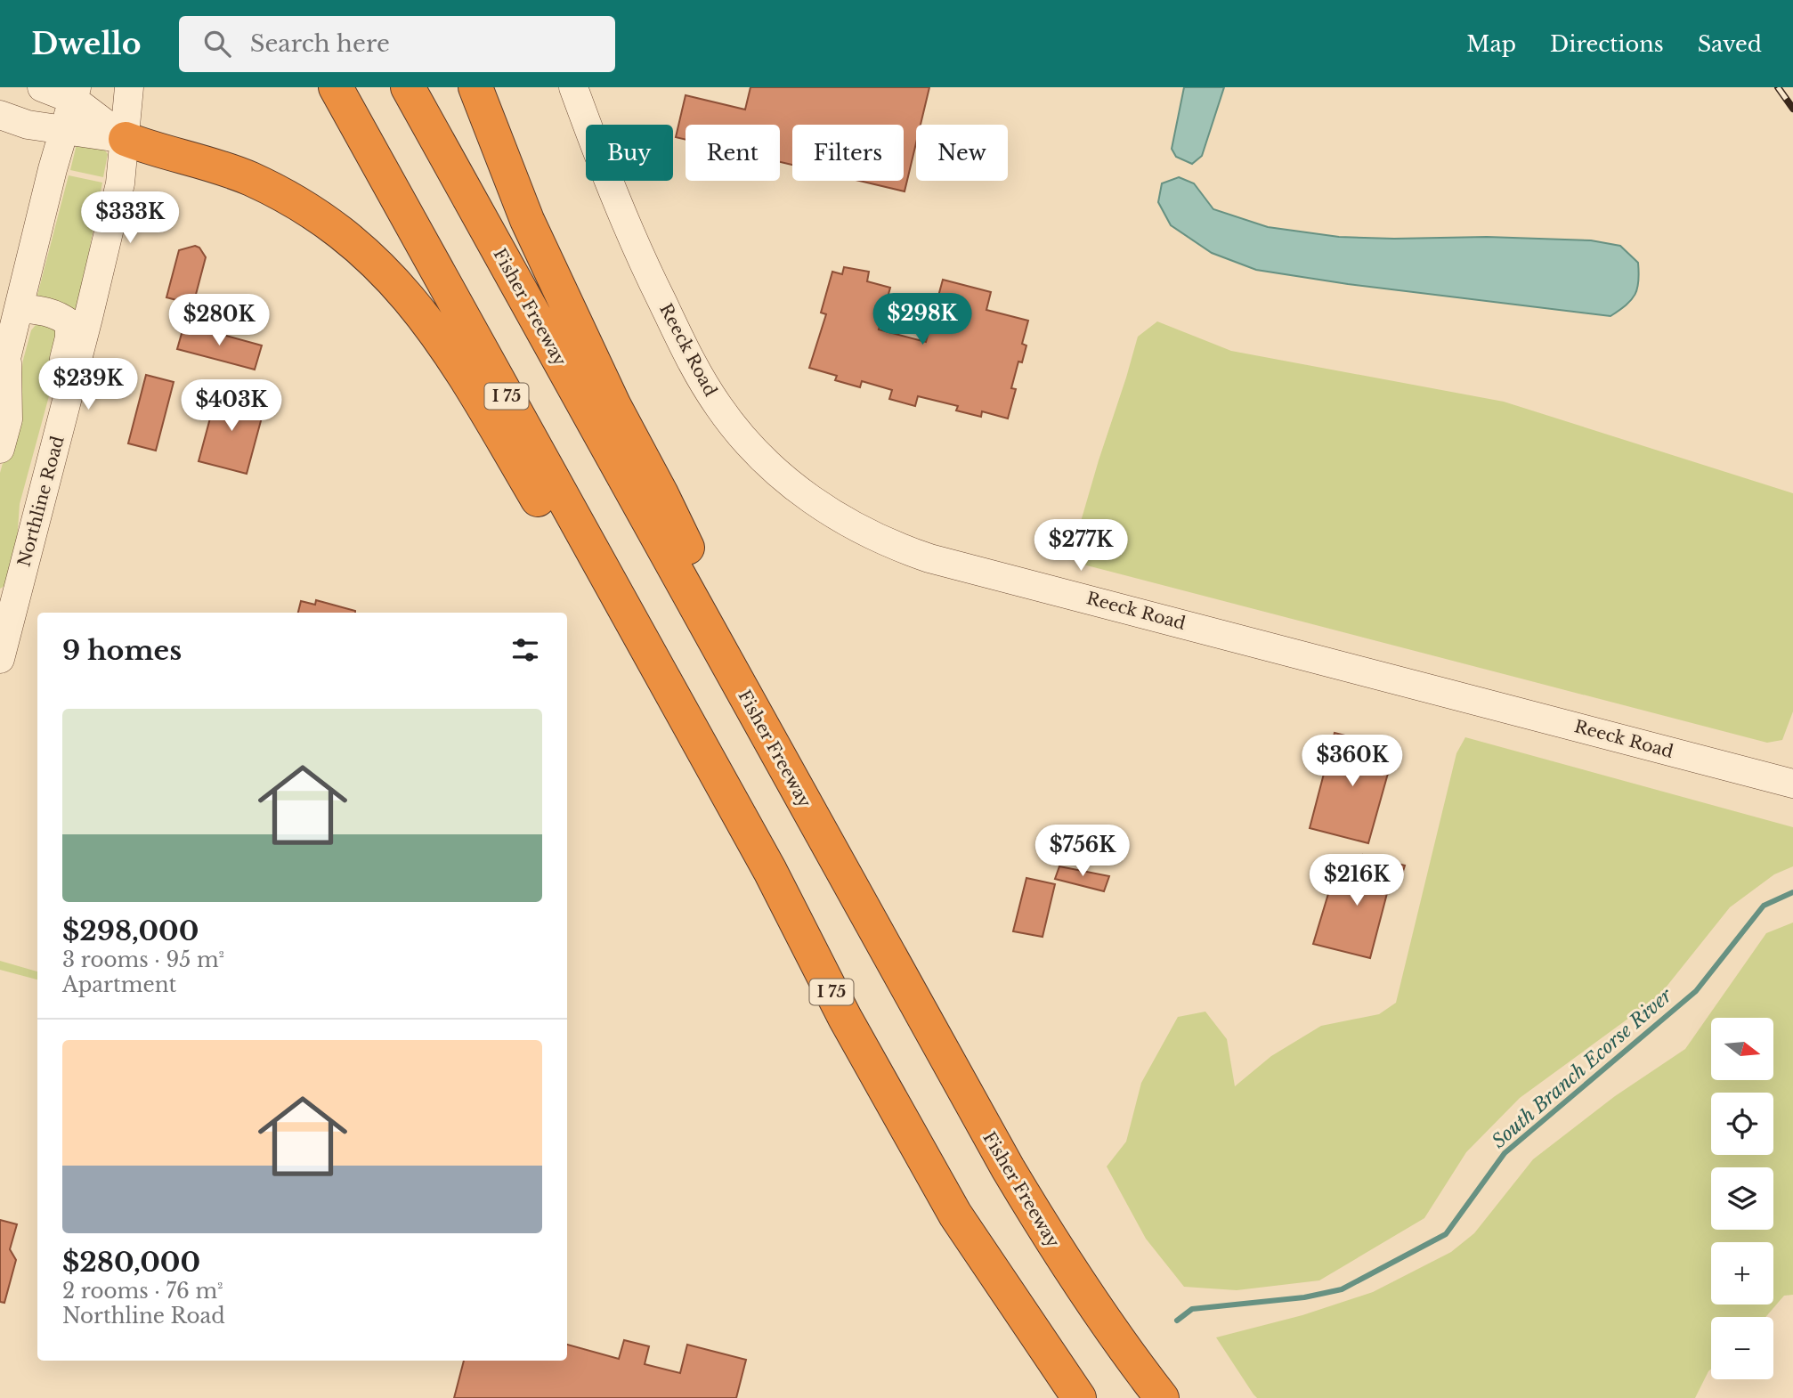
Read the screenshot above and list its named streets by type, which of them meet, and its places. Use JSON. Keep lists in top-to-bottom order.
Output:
{
  "streets": {
    "highway": ["Fisher Freeway", "I 75"],
    "street": ["Reeck Road", "Northline Road"]
  },
  "water": ["South Branch Ecorse River"],
  "north": "right",
  "page": {
    "header": "Dwello",
    "search": "Search here",
    "nav": ["Map", "Directions", "Saved"],
    "chip": [
      "Buy",
      "Rent",
      "Filters",
      "New"
    ],
    "price": [
      "$333K",
      "$298K",
      "$280K",
      "$239K",
      "$403K",
      "$277K",
      "$360K",
      "$756K",
      "$216K"
    ],
    "heading": "9 homes",
    "list": [
      {
        "name": "$298,000",
        "note": "3 rooms · 95 m² · Apartment"
      },
      {
        "name": "$280,000",
        "note": "2 rooms · 76 m² · Northline Road"
      }
    ],
    "map_buttons": ["+", "−"]
  }
}
